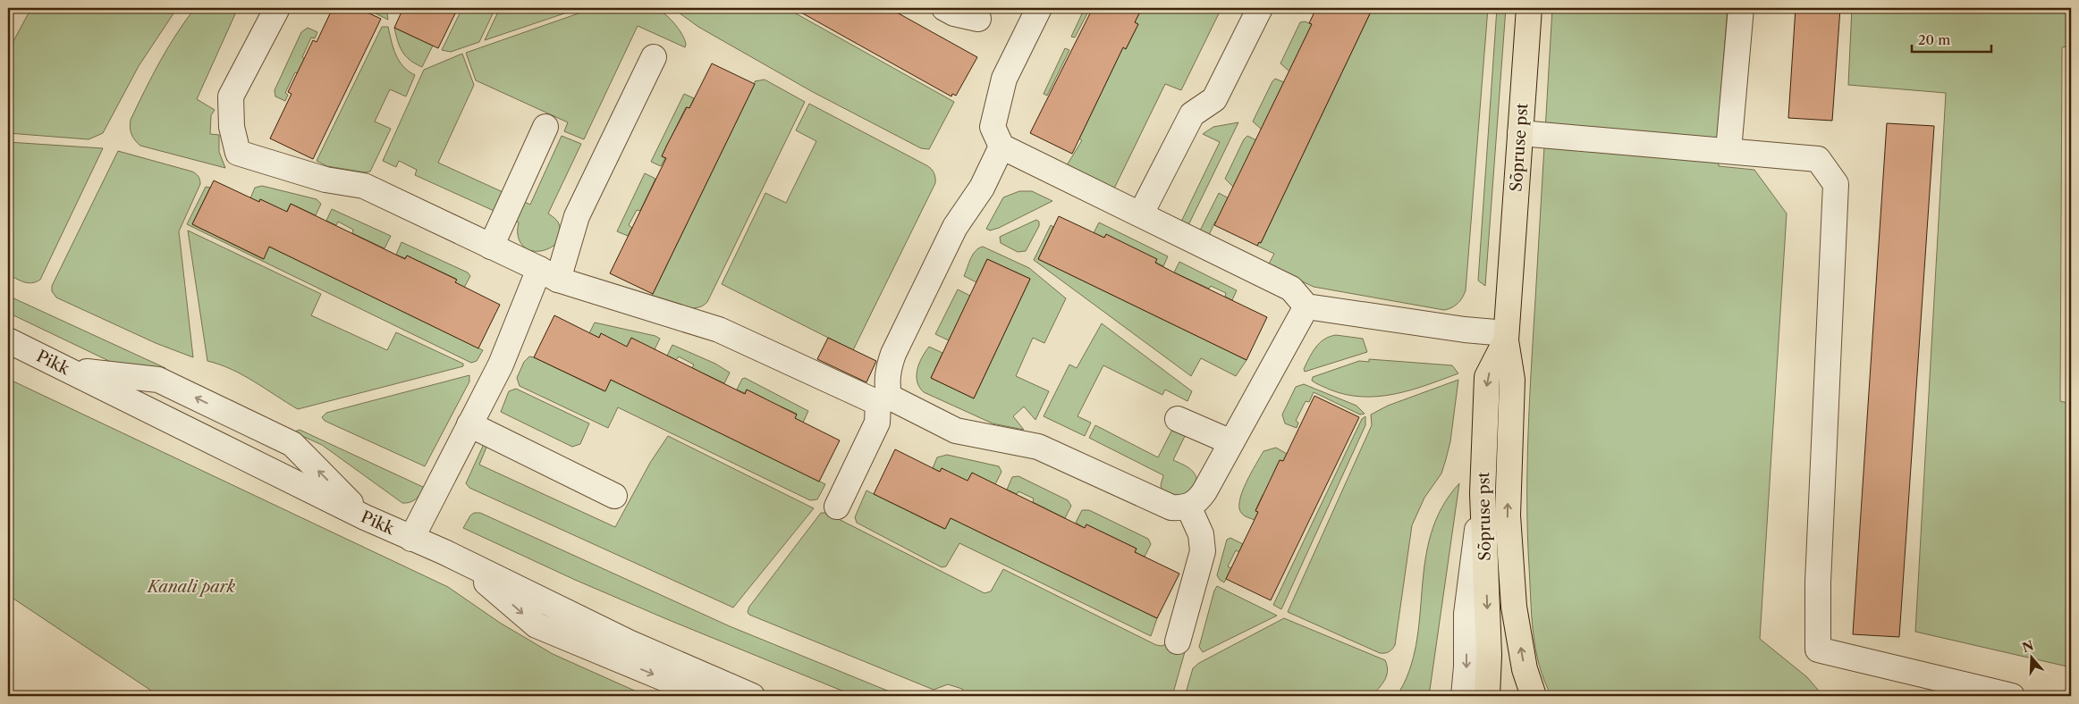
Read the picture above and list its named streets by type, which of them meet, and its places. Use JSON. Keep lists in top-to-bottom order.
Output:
{
  "streets": {
    "main road": ["Sõpruse pst"],
    "street": ["Pikk"]
  },
  "parks": ["Kanali park"],
  "scale_bar": "20 m",
  "north": "top"
}
